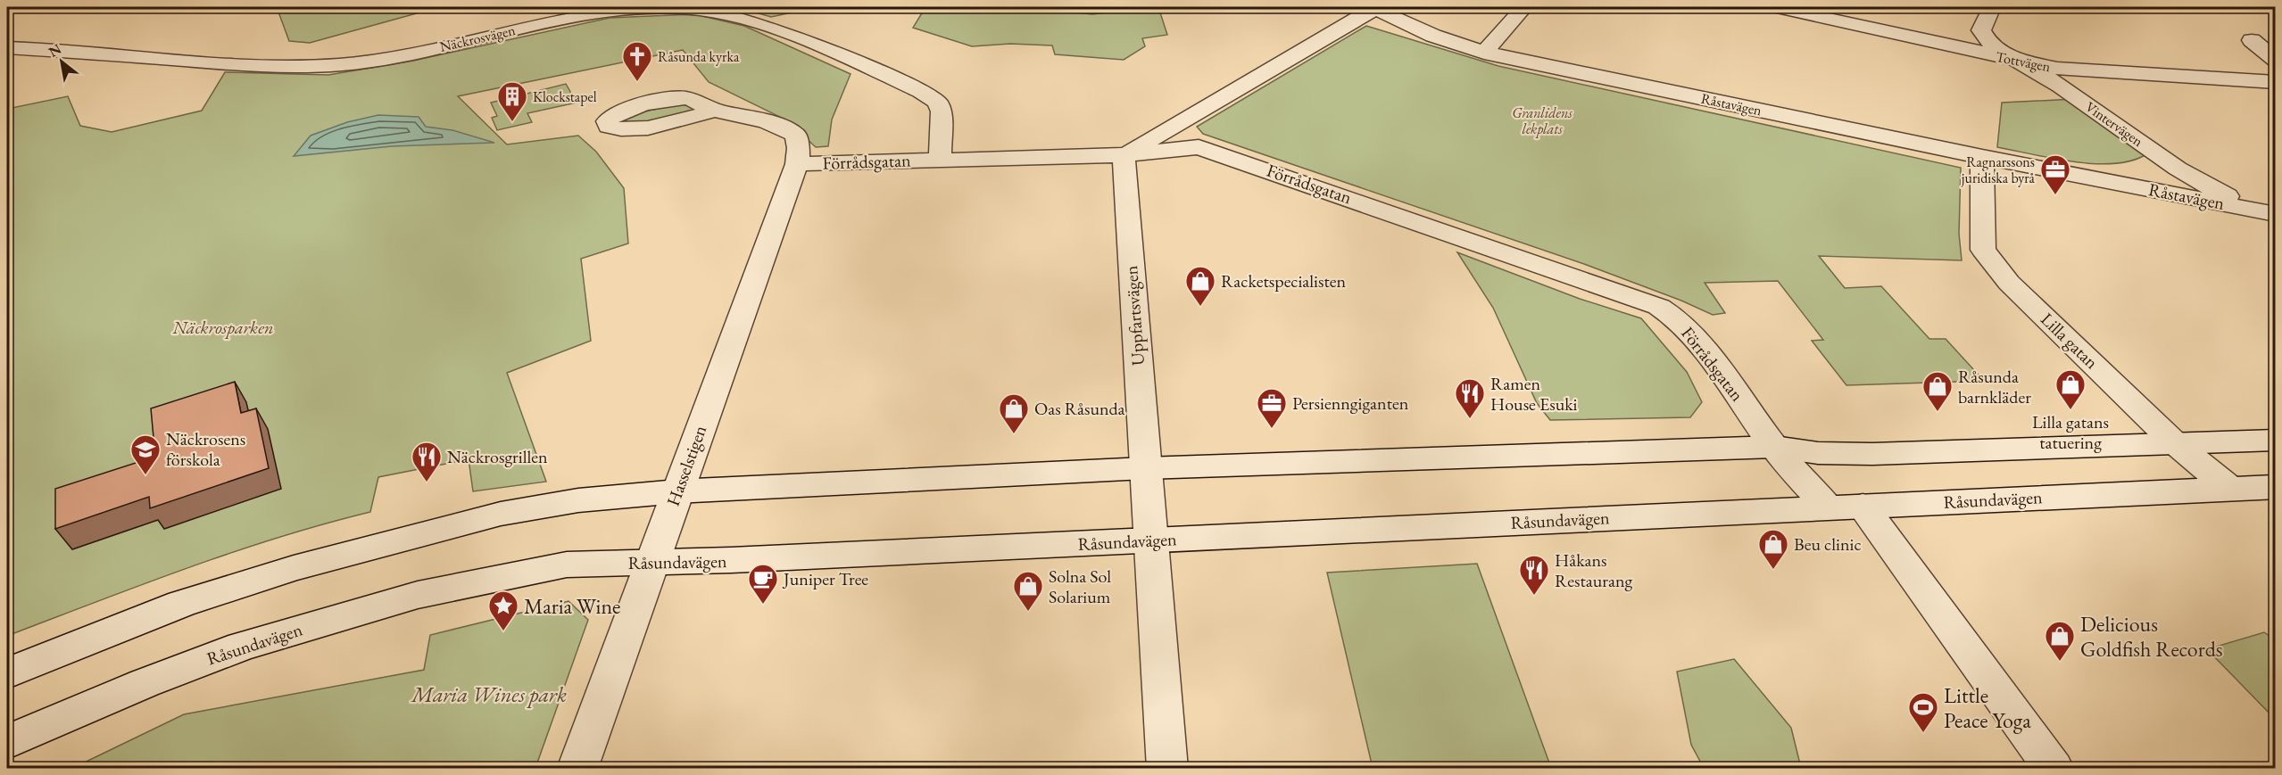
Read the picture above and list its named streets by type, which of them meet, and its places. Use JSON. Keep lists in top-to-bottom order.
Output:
{
  "streets": {
    "street": [
      "Näckrosvägen",
      "Tottvägen",
      "Råstavägen",
      "Vintervägen",
      "Förrådsgatan",
      "Uppfartsvägen",
      "Lilla gatan",
      "Hasselstigen",
      "Råsundavägen"
    ]
  },
  "crossings": [
    ["Näckrosvägen", "Förrådsgatan"],
    ["Tottvägen", "Vintervägen"],
    ["Råstavägen", "Vintervägen"],
    ["Råstavägen", "Lilla gatan"],
    ["Förrådsgatan", "Uppfartsvägen"],
    ["Förrådsgatan", "Hasselstigen"],
    ["Förrådsgatan", "Råsundavägen"],
    ["Uppfartsvägen", "Råsundavägen"],
    ["Lilla gatan", "Råsundavägen"],
    ["Hasselstigen", "Råsundavägen"]
  ],
  "parks": ["Granlidens lekplats", "Näckrosparken", "Maria Wines park"],
  "places": {
    "church": ["Råsunda kyrka"],
    "building": ["Klockstapel"],
    "office": ["Ragnarssons juridiska byrå", "Persienngiganten"],
    "shop": [
      "Racketspecialisten",
      "Lilla gatans tatuering",
      "Råsunda barnkläder",
      "Oas Råsunda",
      "Beu clinic",
      "Solna Sol Solarium",
      "Delicious Goldfish Records"
    ],
    "restaurant": ["Ramen House Esuki", "Näckrosgrillen", "Håkans Restaurang"],
    "school or university": ["Näckrosens förskola"],
    "cafe": ["Juniper Tree"],
    "place": ["Maria Wine"],
    "sports": ["Little Peace Yoga"]
  },
  "north": "top left"
}
